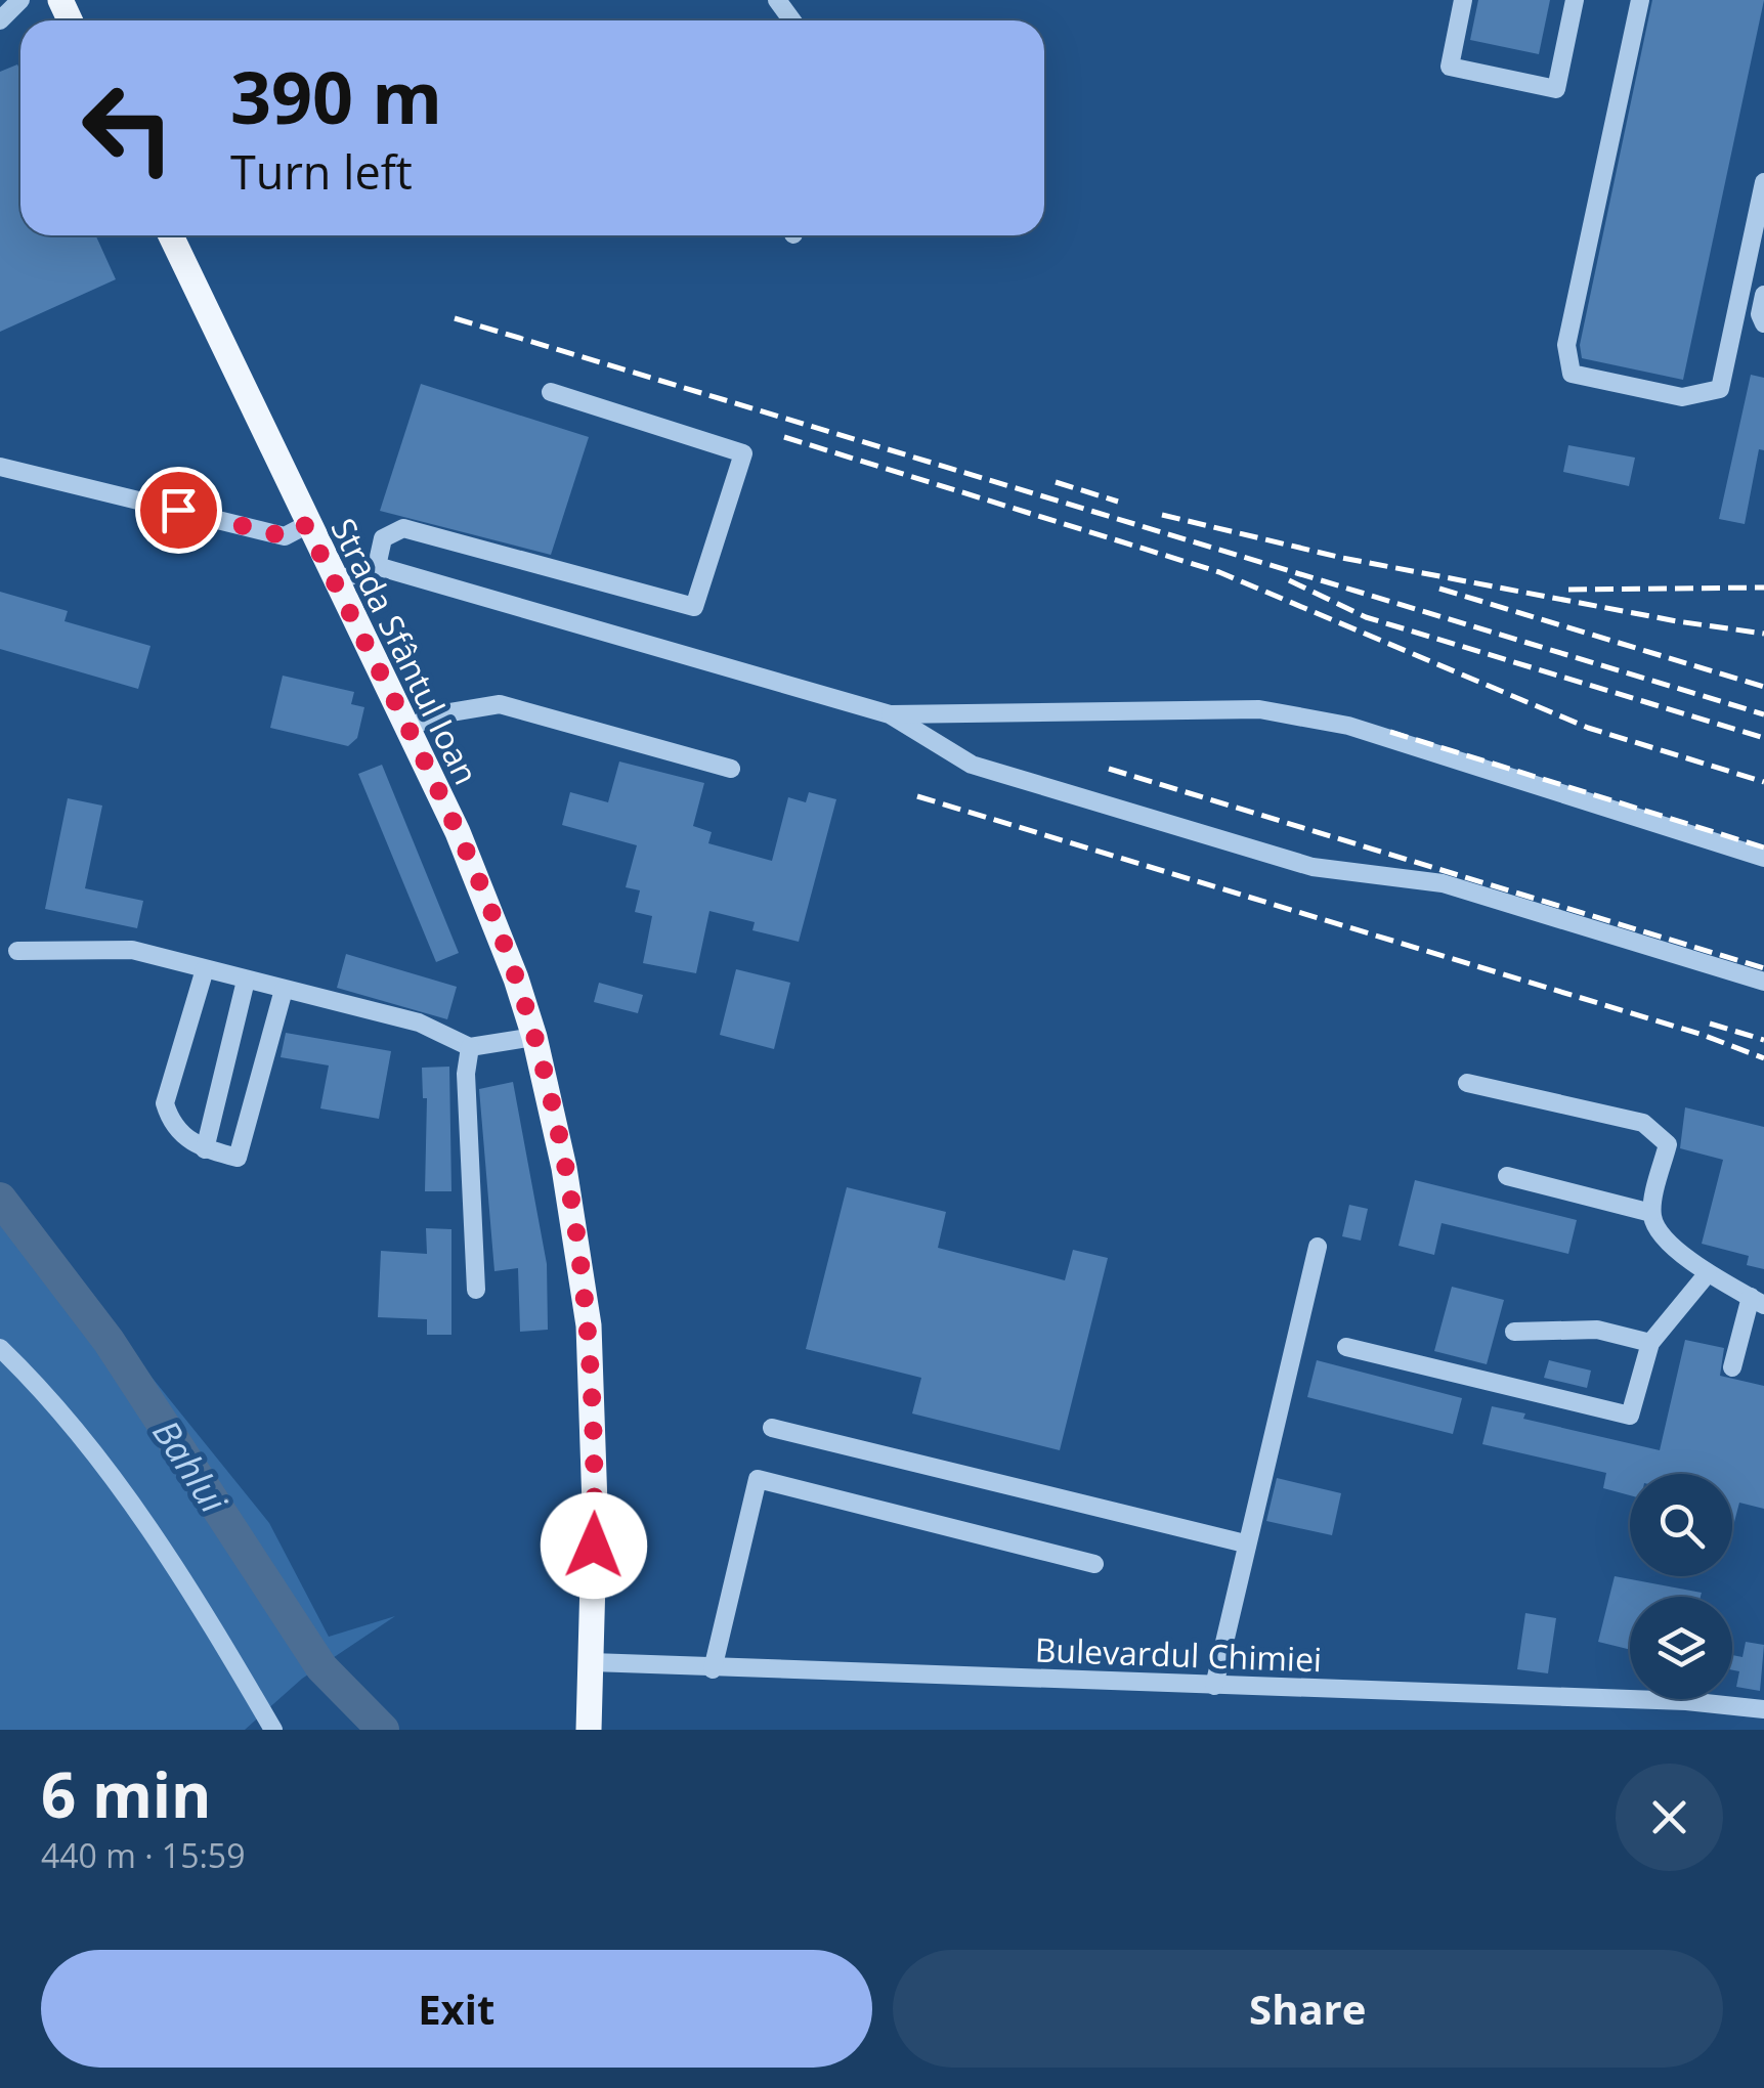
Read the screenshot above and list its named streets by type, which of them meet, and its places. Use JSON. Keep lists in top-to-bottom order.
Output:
{
  "streets": {
    "main road": ["Strada Sfântul Ioan"],
    "street": ["Bulevardul Chimiei"]
  },
  "crossings": [
    ["Strada Sfântul Ioan", "Bulevardul Chimiei"]
  ],
  "water": ["Bahlui"],
  "page": {
    "turn": ["390 m", "Turn left"],
    "heading": ["6 min", "440 m · 15:59"],
    "buttons": ["Exit", "Share"]
  }
}
